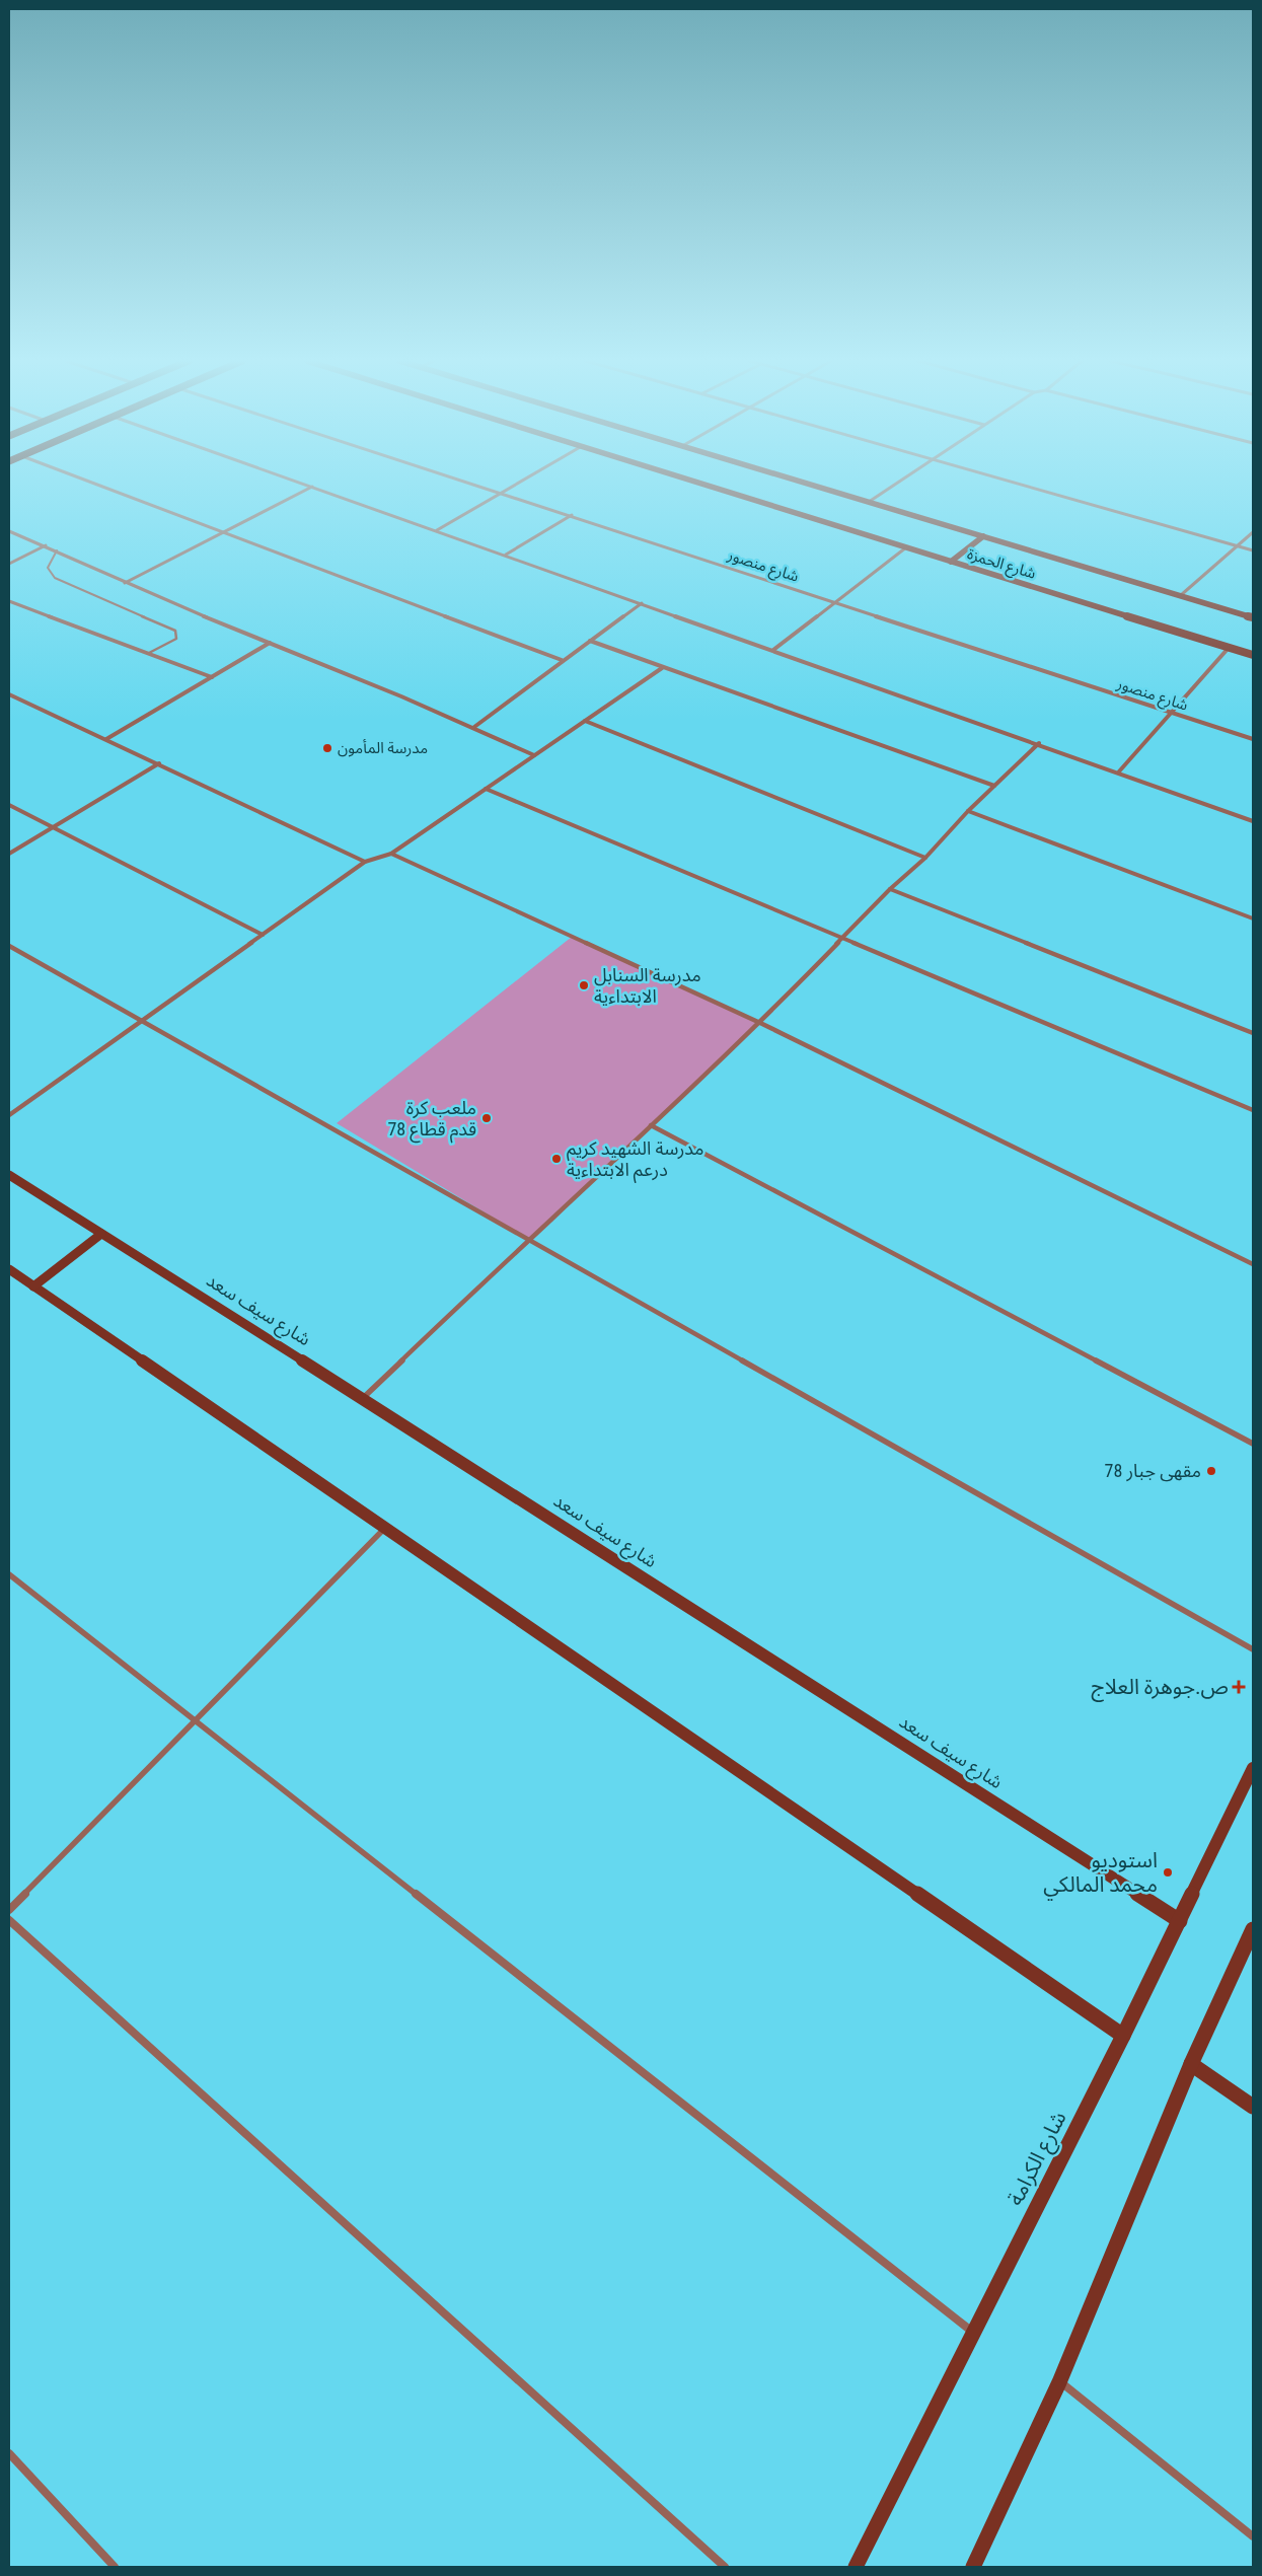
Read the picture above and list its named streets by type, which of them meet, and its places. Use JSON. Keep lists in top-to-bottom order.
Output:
{
  "streets": {
    "street": [
      "شارع الحمزة",
      "شارع منصور",
      "شارع سيف سعد",
      "شارع الكرامة"
    ]
  },
  "crossings": [
    ["شارع سيف سعد", "شارع الكرامة"]
  ],
  "places": {
    "other": [
      "مدرسة المأمون",
      "مدرسة السنابل الابتداءية",
      "ملعب كرة قدم قطاع 78",
      "مدرسة الشهيد كريم درعم الابتداءية",
      "مقهى جبار 78",
      "استوديو محمد المالكي"
    ],
    "health": ["ص.جوهرة العلاج"]
  }
}
